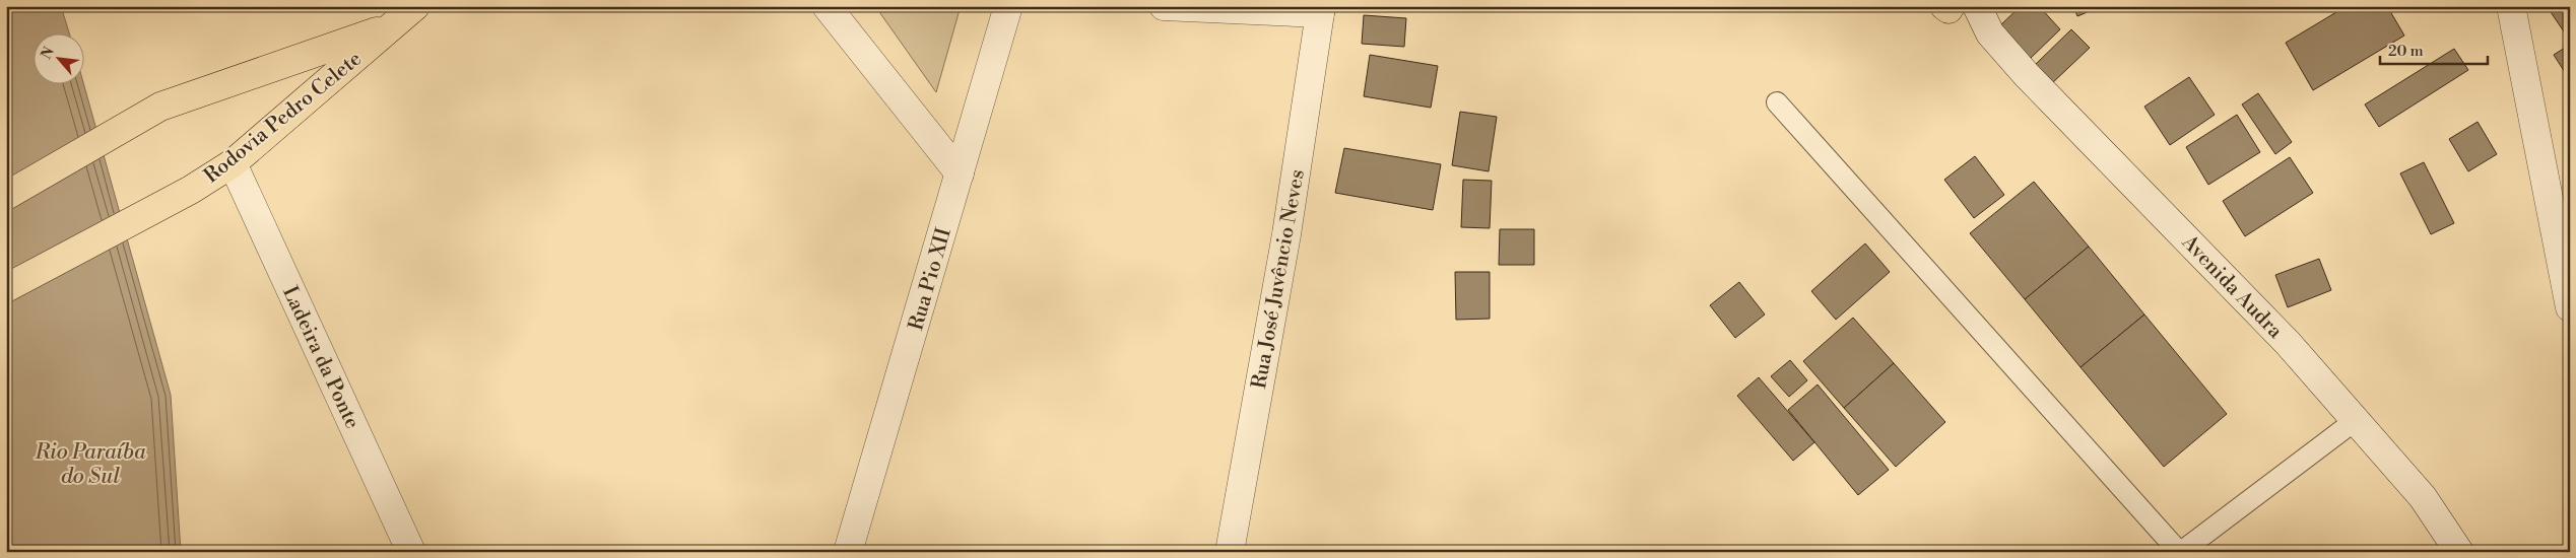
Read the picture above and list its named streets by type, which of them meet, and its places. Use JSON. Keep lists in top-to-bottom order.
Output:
{
  "streets": {
    "main road": ["Rodovia Pedro Celete"],
    "street": [
      "Rua Pio XII",
      "Rua José Juvêncio Neves",
      "Avenida Audra",
      "Ladeira da Ponte"
    ]
  },
  "crossings": [
    ["Rodovia Pedro Celete", "Ladeira da Ponte"]
  ],
  "water": ["Rio Paraíba do Sul"],
  "scale_bar": "20 m",
  "north": "top left"
}
